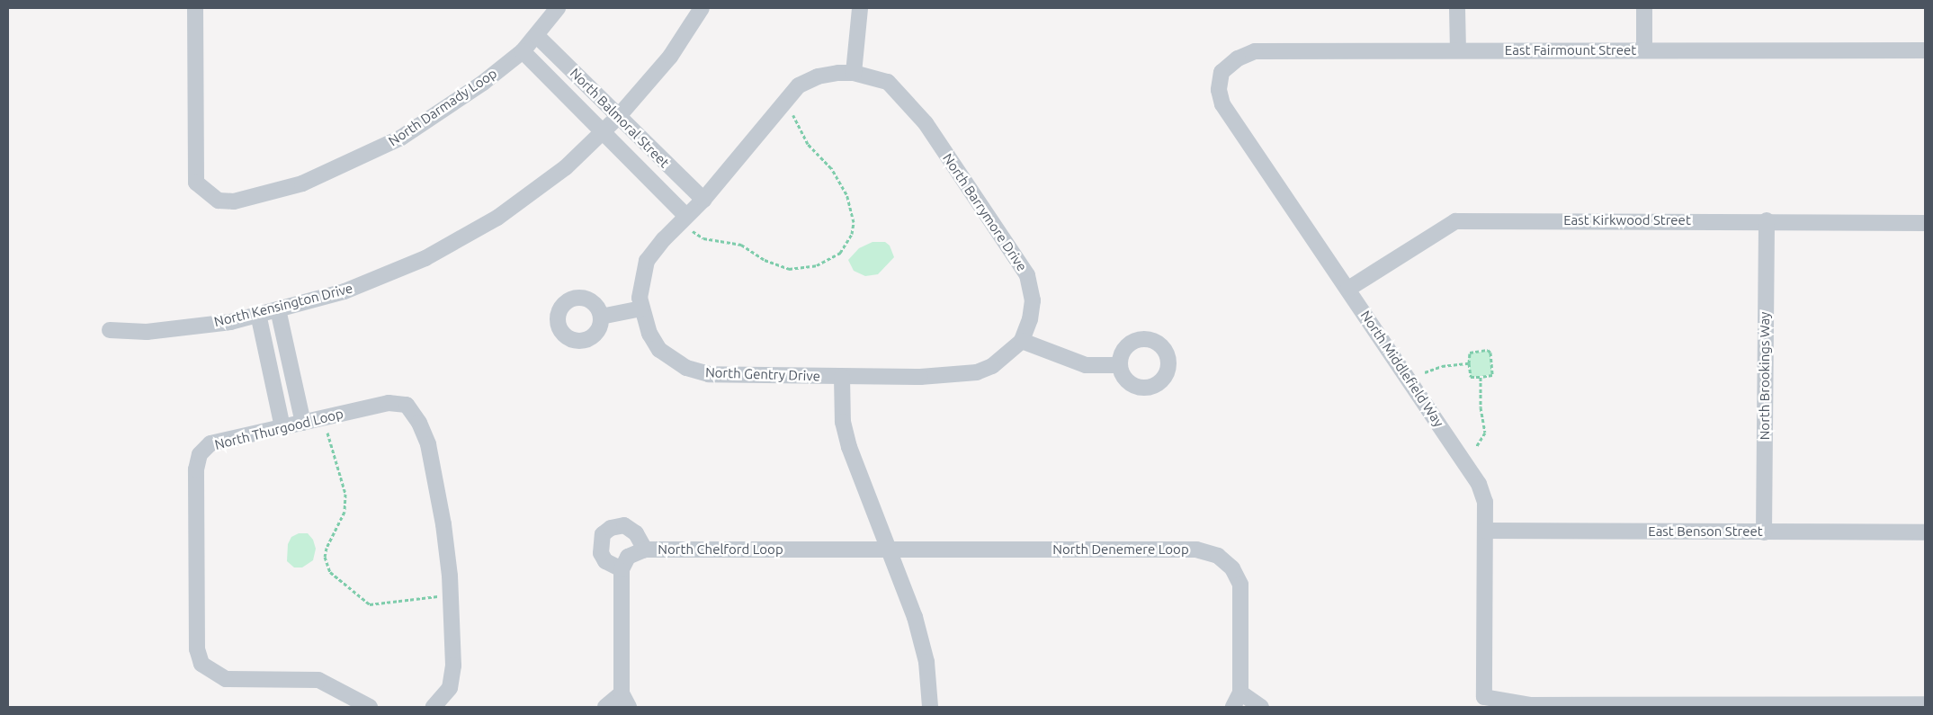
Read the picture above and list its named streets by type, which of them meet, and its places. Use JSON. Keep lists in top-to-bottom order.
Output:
{
  "streets": {
    "street": [
      "East Fairmount Street",
      "North Darmady Loop",
      "North Balmoral Street",
      "North Barrymore Drive",
      "East Kirkwood Street",
      "North Kensington Drive",
      "North Middlefield Way",
      "North Gentry Drive",
      "North Brookings Way",
      "North Thurgood Loop",
      "East Benson Street",
      "North Chelford Loop",
      "North Denemere Loop"
    ]
  },
  "crossings": [
    ["East Fairmount Street", "North Middlefield Way"],
    ["North Darmady Loop", "North Balmoral Street"],
    ["North Balmoral Street", "North Kensington Drive"],
    ["North Balmoral Street", "North Gentry Drive"],
    ["North Barrymore Drive", "North Gentry Drive"],
    ["East Kirkwood Street", "North Middlefield Way"],
    ["East Kirkwood Street", "North Brookings Way"],
    ["North Middlefield Way", "East Benson Street"],
    ["North Brookings Way", "East Benson Street"],
    ["North Chelford Loop", "North Denemere Loop"]
  ]
}
